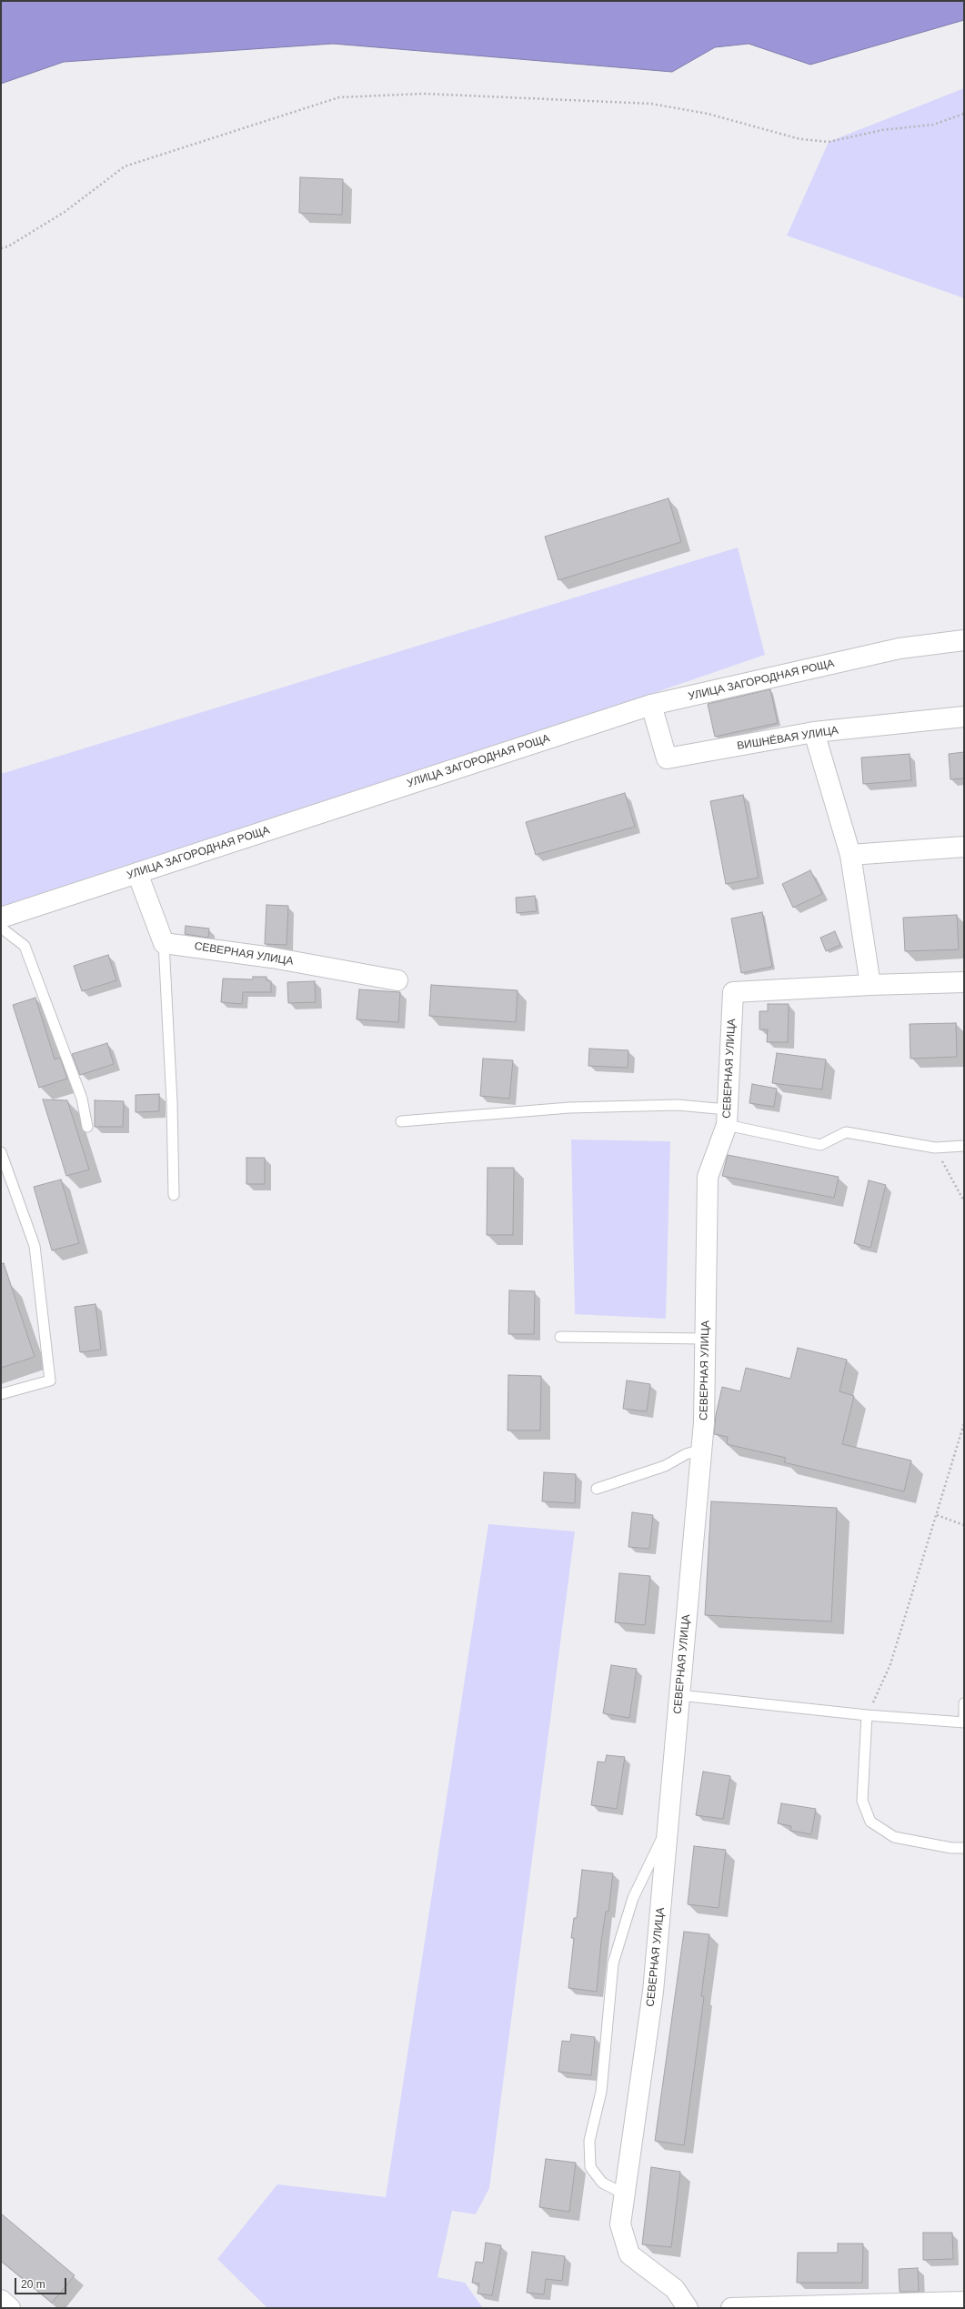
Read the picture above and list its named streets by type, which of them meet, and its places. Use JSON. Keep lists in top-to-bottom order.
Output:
{
  "streets": {
    "street": ["УЛИЦА ЗАГОРОДНАЯ РОЩА", "ВИШНЁВАЯ УЛИЦА", "СЕВЕРНАЯ УЛИЦА"]
  },
  "crossings": [
    ["УЛИЦА ЗАГОРОДНАЯ РОЩА", "ВИШНЁВАЯ УЛИЦА"]
  ],
  "scale_bar": "20 m"
}
